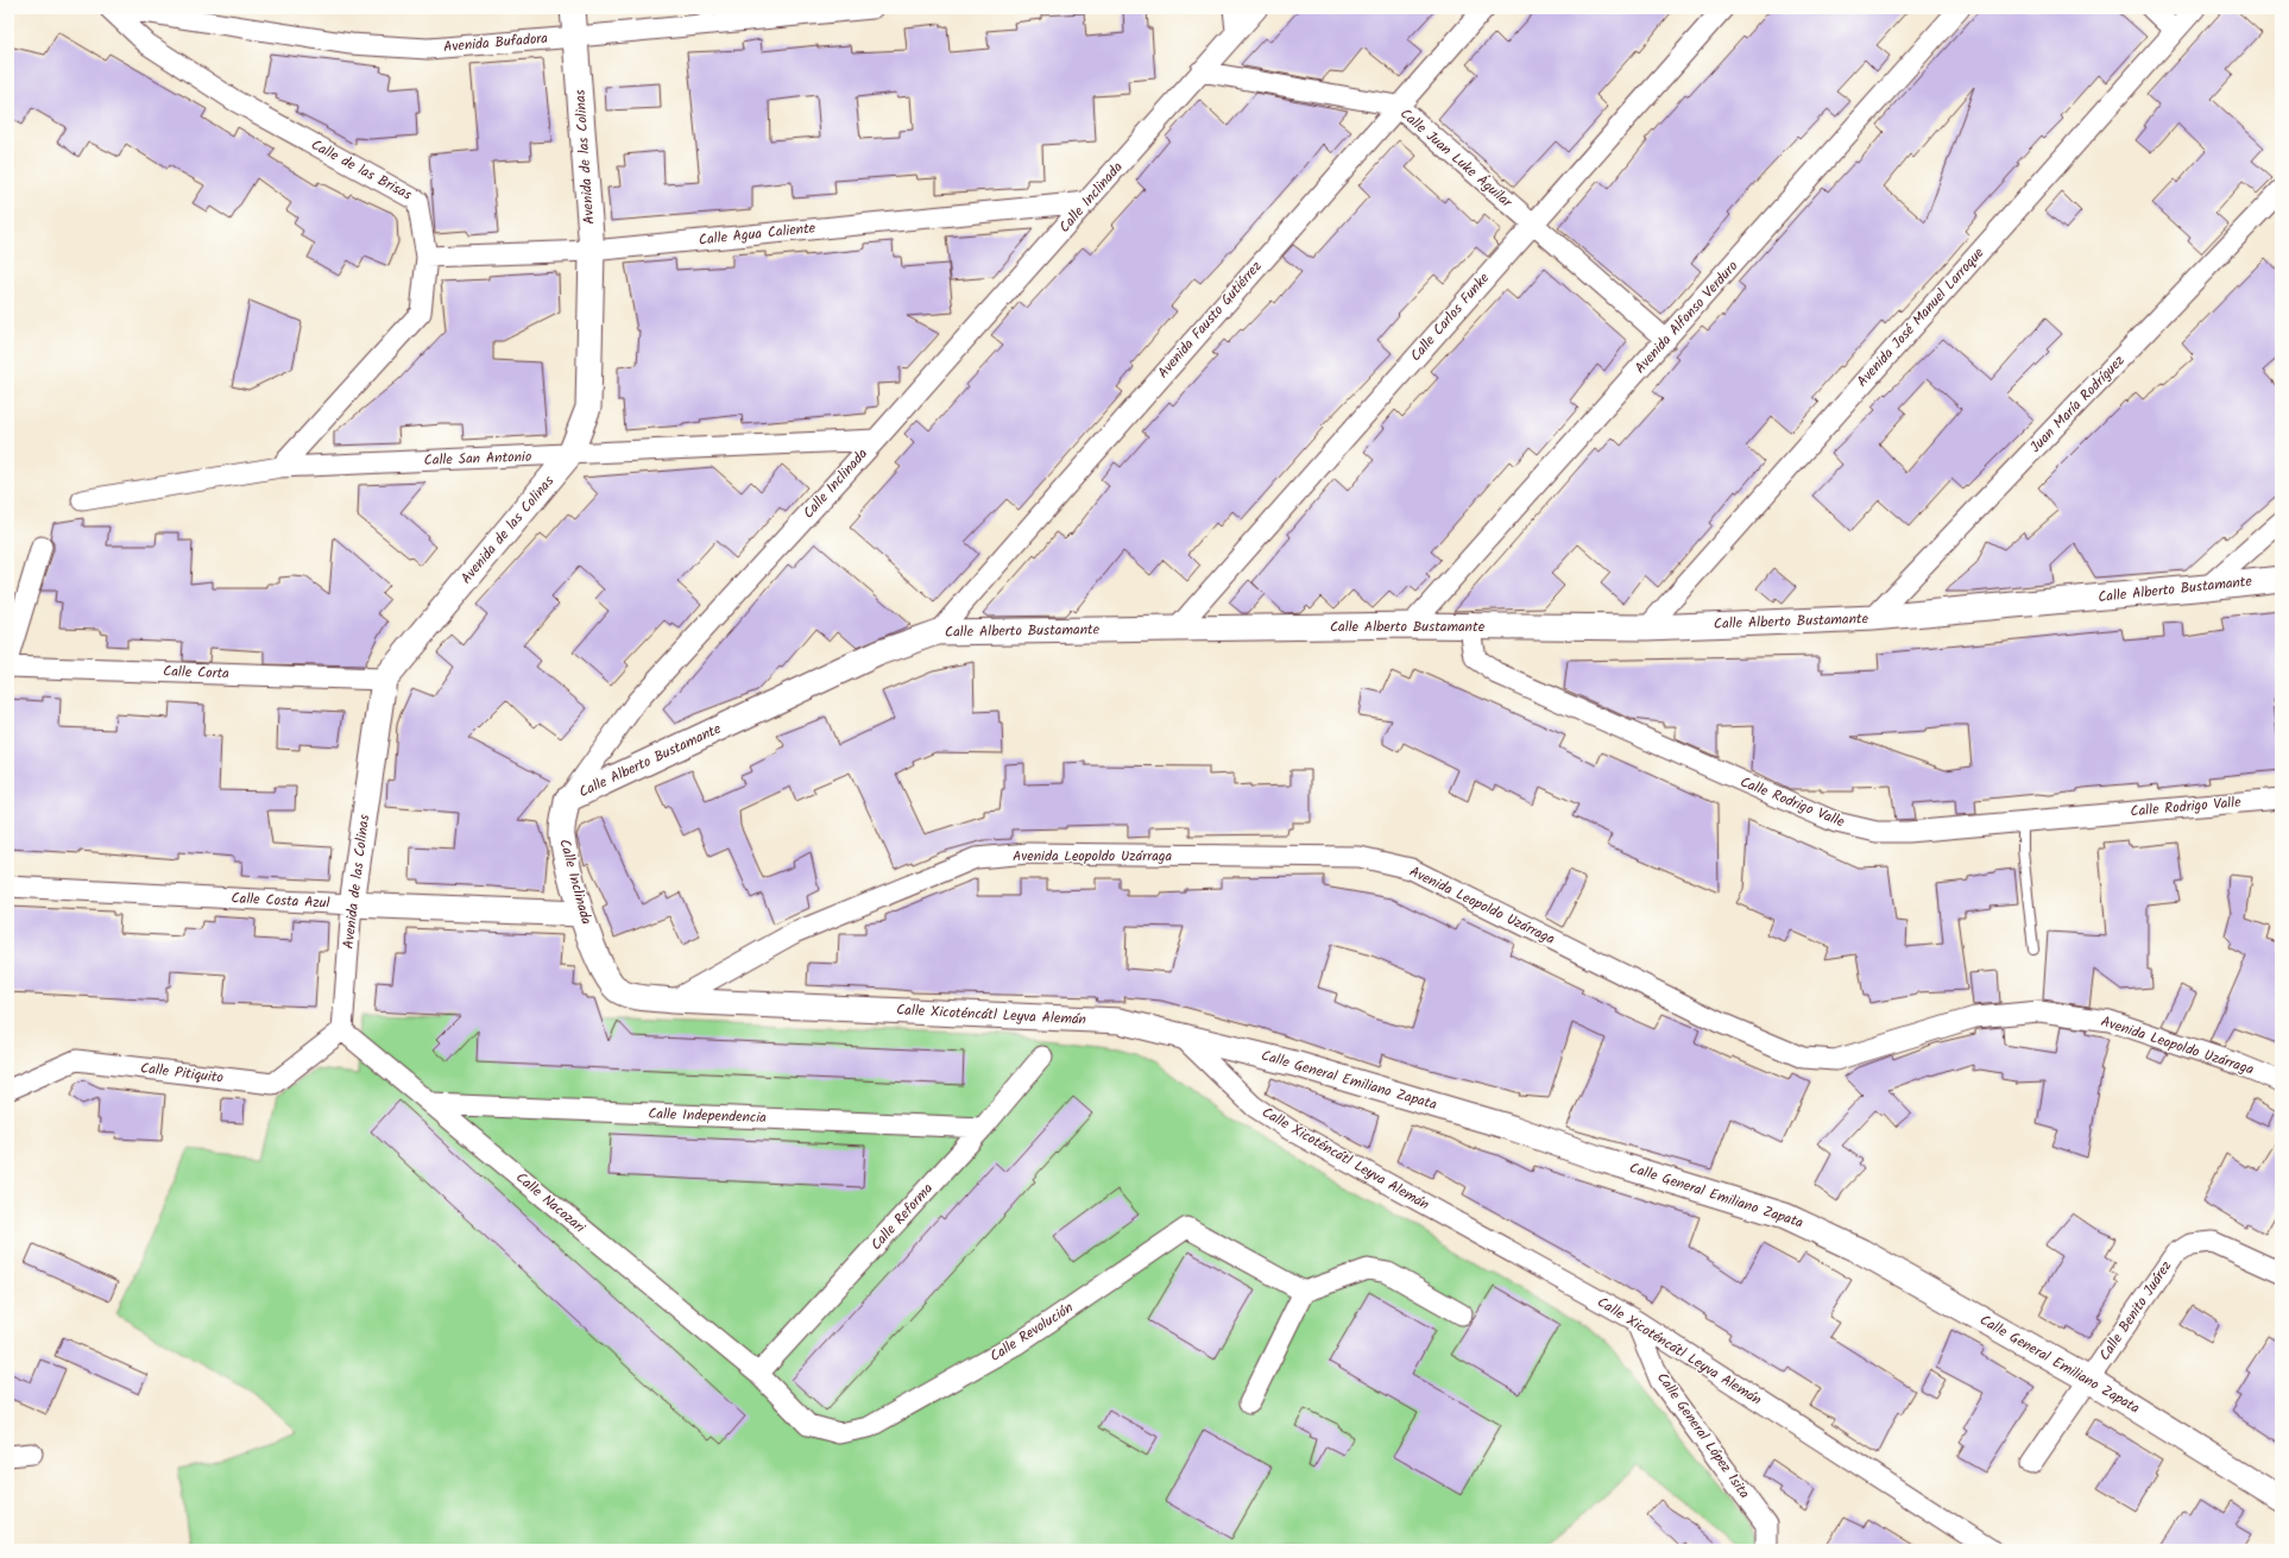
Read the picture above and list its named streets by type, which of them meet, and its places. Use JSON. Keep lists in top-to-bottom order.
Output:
{
  "streets": {
    "street": [
      "Avenida Bufadora",
      "Avenida de las Colinas",
      "Calle Juan Luke Águilar",
      "Calle de las Brisas",
      "Calle Inclinada",
      "Calle Agua Caliente",
      "Calle Carlos Funke",
      "Avenida Alfonso Verduro",
      "Avenida José Manuel Larroque",
      "Avenida Fausto Gutiérrez",
      "Juan María Rodríguez",
      "Calle San Antonio",
      "Calle Alberto Bustamante",
      "Calle Corta",
      "Calle Rodrigo Valle",
      "Avenida Leopoldo Uzárraga",
      "Calle Costa Azul",
      "Calle Xicoténcátl Leyva Alemán",
      "Calle Pitiquito",
      "Calle General Emiliano Zapata",
      "Calle Independencia",
      "Calle Nacozari",
      "Calle Reforma",
      "Calle Benito Juárez",
      "Calle Revolución",
      "Calle General López Isita"
    ]
  },
  "crossings": [
    ["Avenida Bufadora", "Avenida de las Colinas"],
    ["Avenida de las Colinas", "Calle Agua Caliente"],
    ["Avenida de las Colinas", "Calle San Antonio"],
    ["Avenida de las Colinas", "Calle Corta"],
    ["Avenida de las Colinas", "Calle Costa Azul"],
    ["Avenida de las Colinas", "Calle Pitiquito"],
    ["Avenida de las Colinas", "Calle Nacozari"],
    ["Calle Juan Luke Águilar", "Calle Inclinada"],
    ["Calle Juan Luke Águilar", "Calle Carlos Funke"],
    ["Calle Juan Luke Águilar", "Avenida Alfonso Verduro"],
    ["Calle Juan Luke Águilar", "Avenida Fausto Gutiérrez"],
    ["Calle de las Brisas", "Calle Agua Caliente"],
    ["Calle de las Brisas", "Calle San Antonio"],
    ["Calle Inclinada", "Calle Agua Caliente"],
    ["Calle Inclinada", "Calle San Antonio"],
    ["Calle Inclinada", "Calle Alberto Bustamante"],
    ["Calle Inclinada", "Calle Costa Azul"],
    ["Calle Inclinada", "Calle Xicoténcátl Leyva Alemán"],
    ["Calle Carlos Funke", "Calle Alberto Bustamante"],
    ["Avenida Alfonso Verduro", "Calle Alberto Bustamante"],
    ["Avenida José Manuel Larroque", "Calle Alberto Bustamante"],
    ["Avenida Fausto Gutiérrez", "Calle Alberto Bustamante"],
    ["Juan María Rodríguez", "Calle Alberto Bustamante"],
    ["Calle Alberto Bustamante", "Calle Rodrigo Valle"],
    ["Avenida Leopoldo Uzárraga", "Calle Xicoténcátl Leyva Alemán"],
    ["Calle Xicoténcátl Leyva Alemán", "Calle General Emiliano Zapata"],
    ["Calle Xicoténcátl Leyva Alemán", "Calle General López Isita"],
    ["Calle Pitiquito", "Calle Nacozari"],
    ["Calle General Emiliano Zapata", "Calle Benito Juárez"],
    ["Calle Independencia", "Calle Nacozari"],
    ["Calle Independencia", "Calle Reforma"],
    ["Calle Nacozari", "Calle Reforma"],
    ["Calle Nacozari", "Calle Revolución"],
    ["Calle Reforma", "Calle Revolución"]
  ]
}
